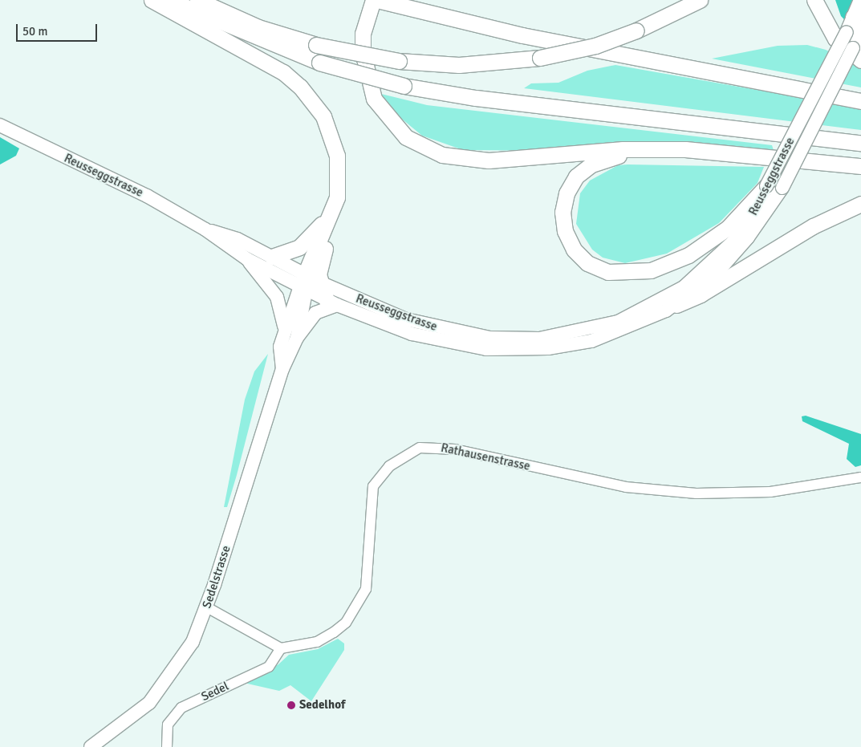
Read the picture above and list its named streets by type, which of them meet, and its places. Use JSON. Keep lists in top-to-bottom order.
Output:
{
  "streets": {
    "main road": ["Reusseggstrasse", "Sedelstrasse"],
    "street": ["Rathausenstrasse", "Sedel"]
  },
  "crossings": [
    ["Reusseggstrasse", "Sedelstrasse"],
    ["Rathausenstrasse", "Sedel"]
  ],
  "places": ["Sedelhof"],
  "scale_bar": "50 m"
}
